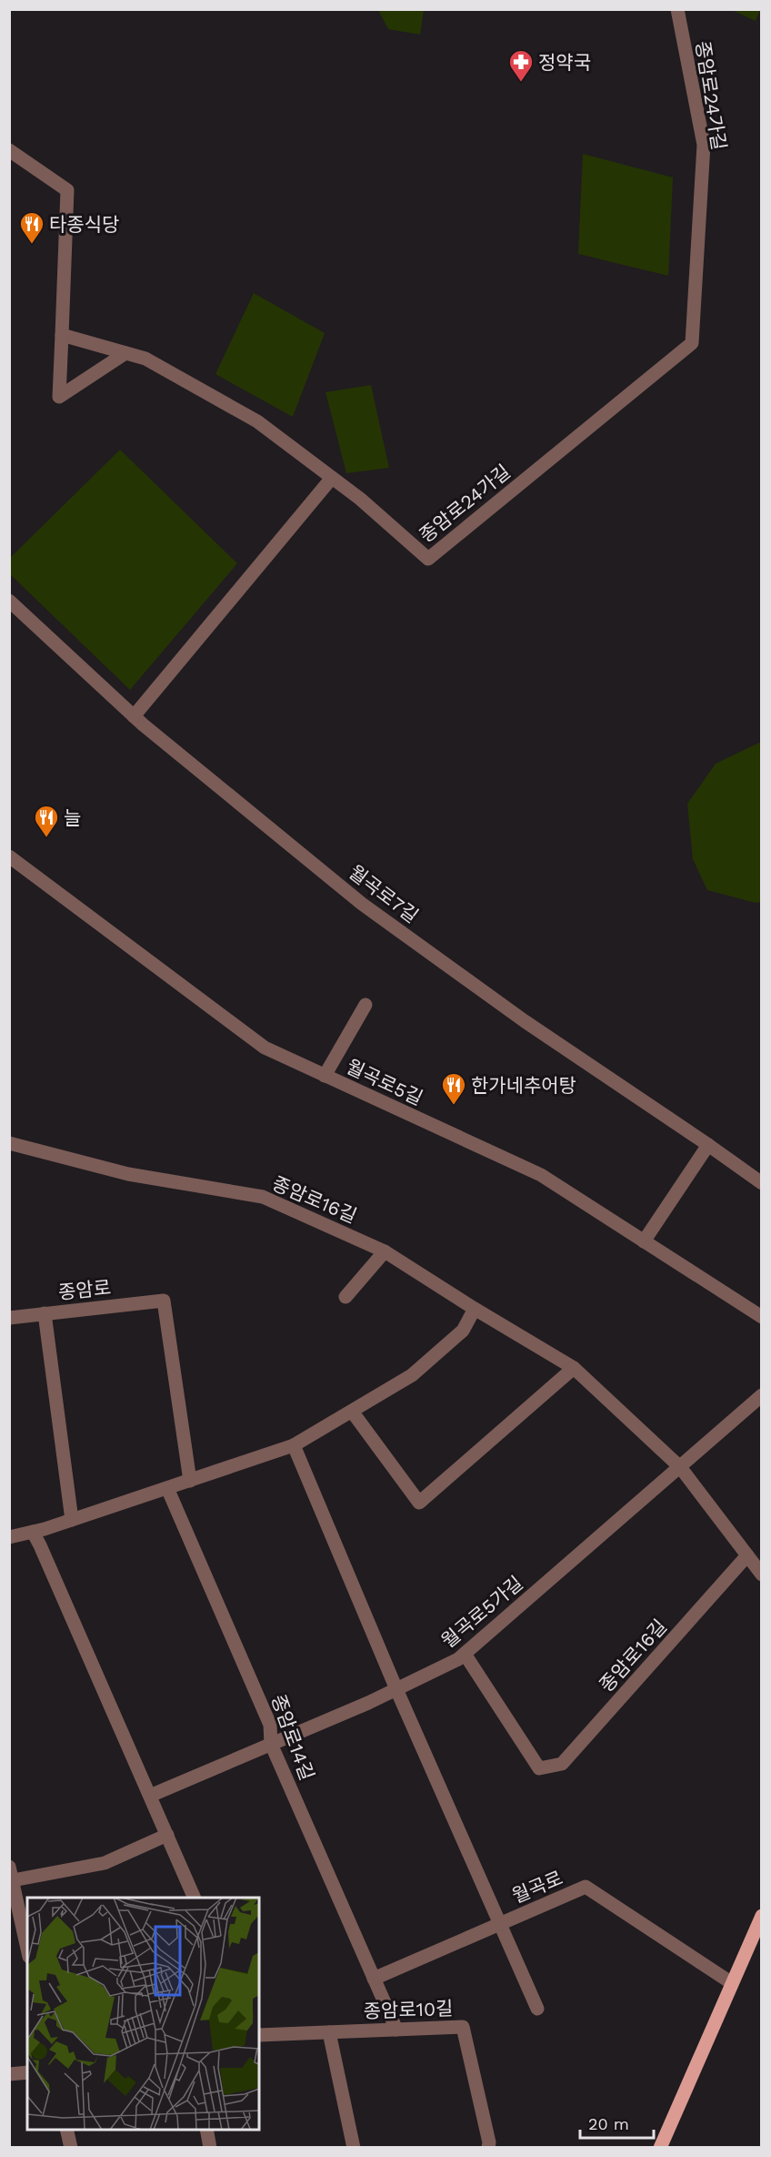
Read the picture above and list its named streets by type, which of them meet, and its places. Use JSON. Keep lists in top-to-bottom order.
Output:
{
  "streets": {
    "street": [
      "종암로24가길",
      "월곡로7길",
      "월곡로5길",
      "종암로16길",
      "종암로",
      "월곡로5가길",
      "종암로14길",
      "월곡로",
      "종암로10길"
    ]
  },
  "crossings": [
    ["종암로16길", "월곡로5가길"],
    ["월곡로5가길", "종암로14길"],
    ["종암로14길", "월곡로"],
    ["종암로14길", "종암로10길"]
  ],
  "places": {
    "pharmacy": ["정약국"],
    "restaurant": ["타종식당", "늘", "한가네추어탕"]
  },
  "scale_bar": "20 m"
}
